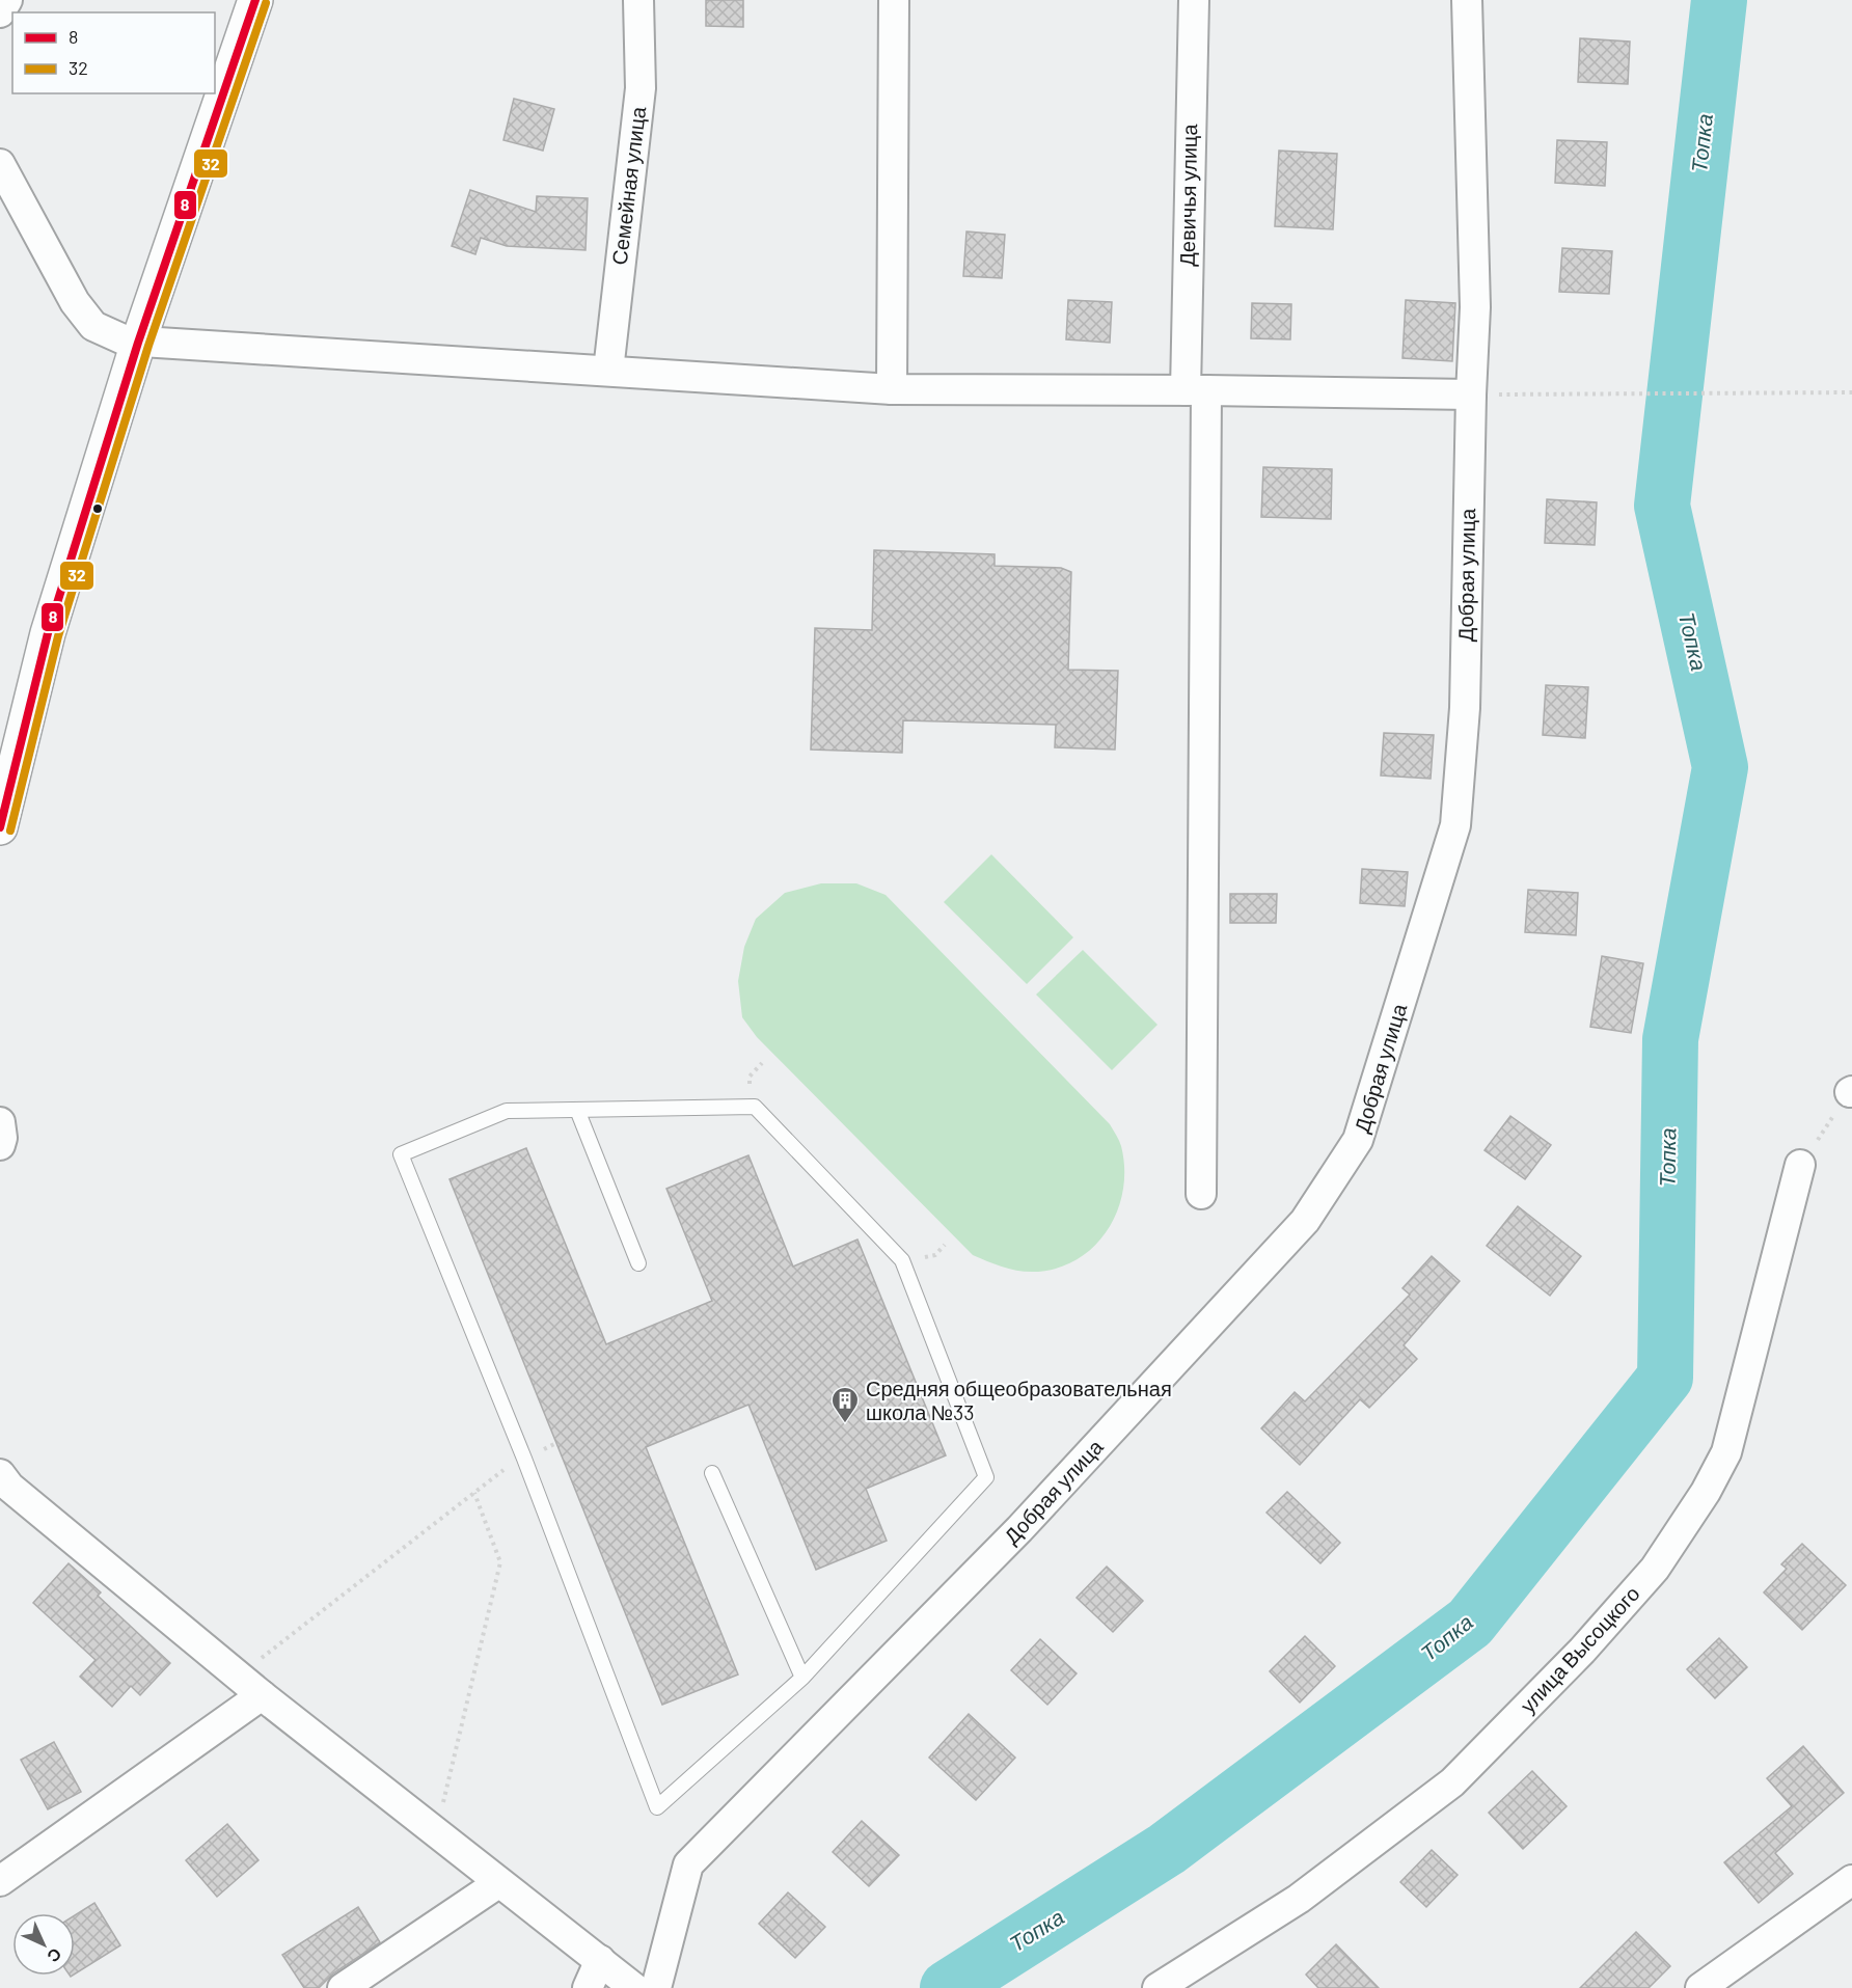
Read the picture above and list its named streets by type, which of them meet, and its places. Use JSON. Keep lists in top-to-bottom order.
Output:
{
  "streets": {
    "street": [
      "Семейная улица",
      "Девичья улица",
      "Добрая улица",
      "улица Высоцкого"
    ]
  },
  "water": ["Топка"],
  "places": {
    "building": ["Средняя общеобразовательная школа №33"]
  },
  "lines": ["transit line 8", "transit line 32"],
  "legend": ["8", "32"],
  "north": "bottom right"
}
